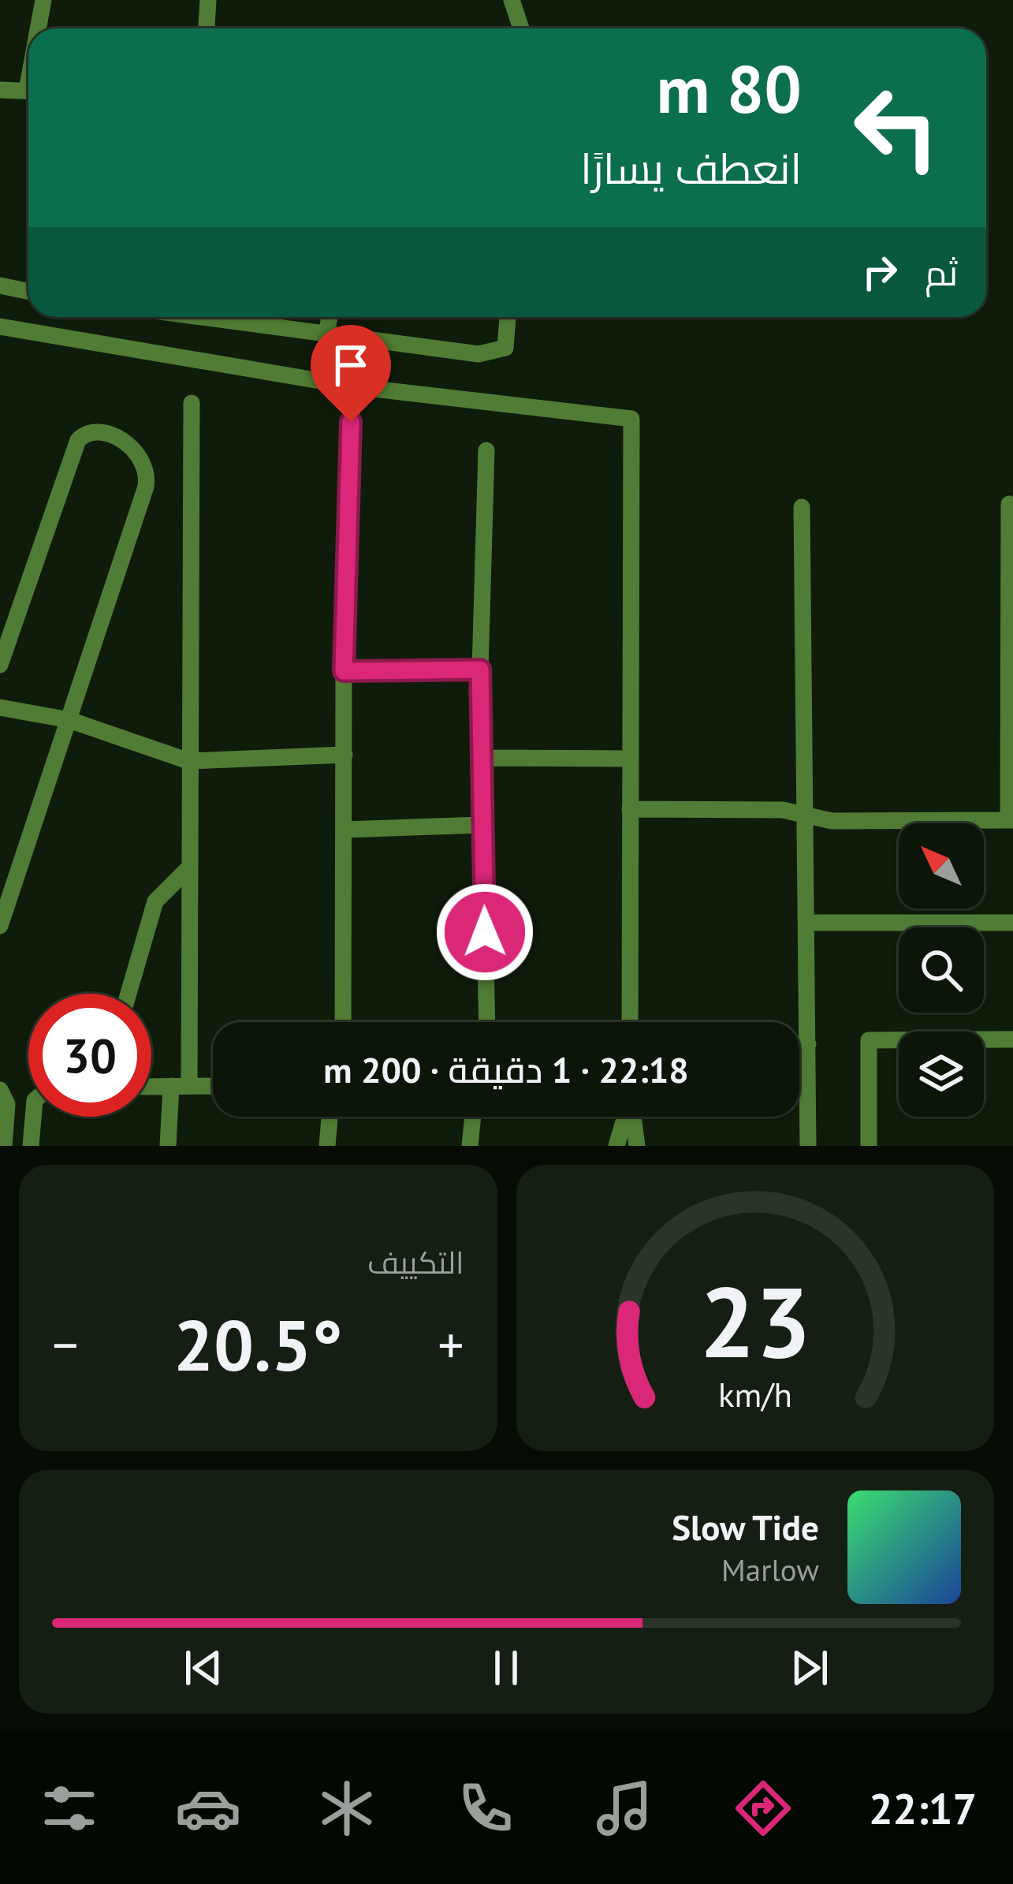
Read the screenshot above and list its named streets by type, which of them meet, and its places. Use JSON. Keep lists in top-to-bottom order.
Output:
{
  "north": "top left",
  "page": {
    "turn": ["80 m", "انعطف يسارًا"],
    "then": "ثم",
    "limit": "30",
    "trip": "22:18 · 1 دقيقة · 200 m",
    "tile": "التكييف",
    "heat": ["−", "20.5°", "+"],
    "song": ["Slow Tide", "Marlow"],
    "tabs": "22:17",
    "gauge": ["23", "km/h"]
  }
}
